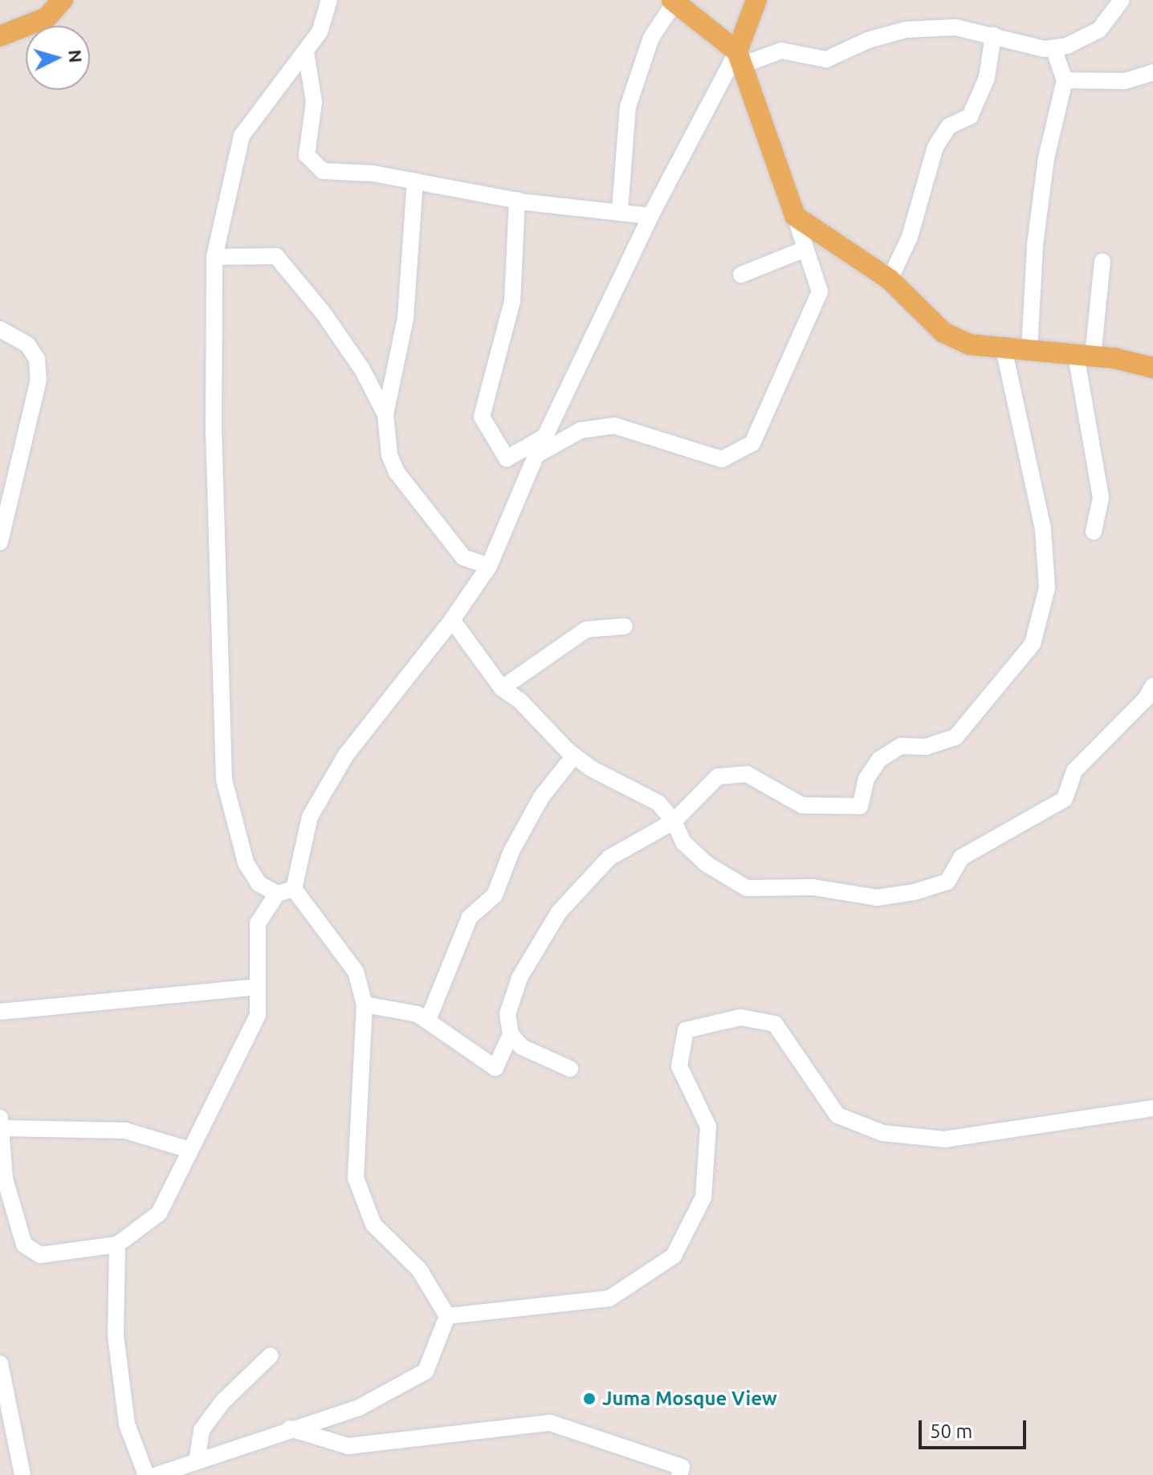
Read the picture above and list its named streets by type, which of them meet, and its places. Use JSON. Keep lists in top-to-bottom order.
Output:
{
  "places": ["Juma Mosque View"],
  "scale_bar": "50 m",
  "north": "right"
}
